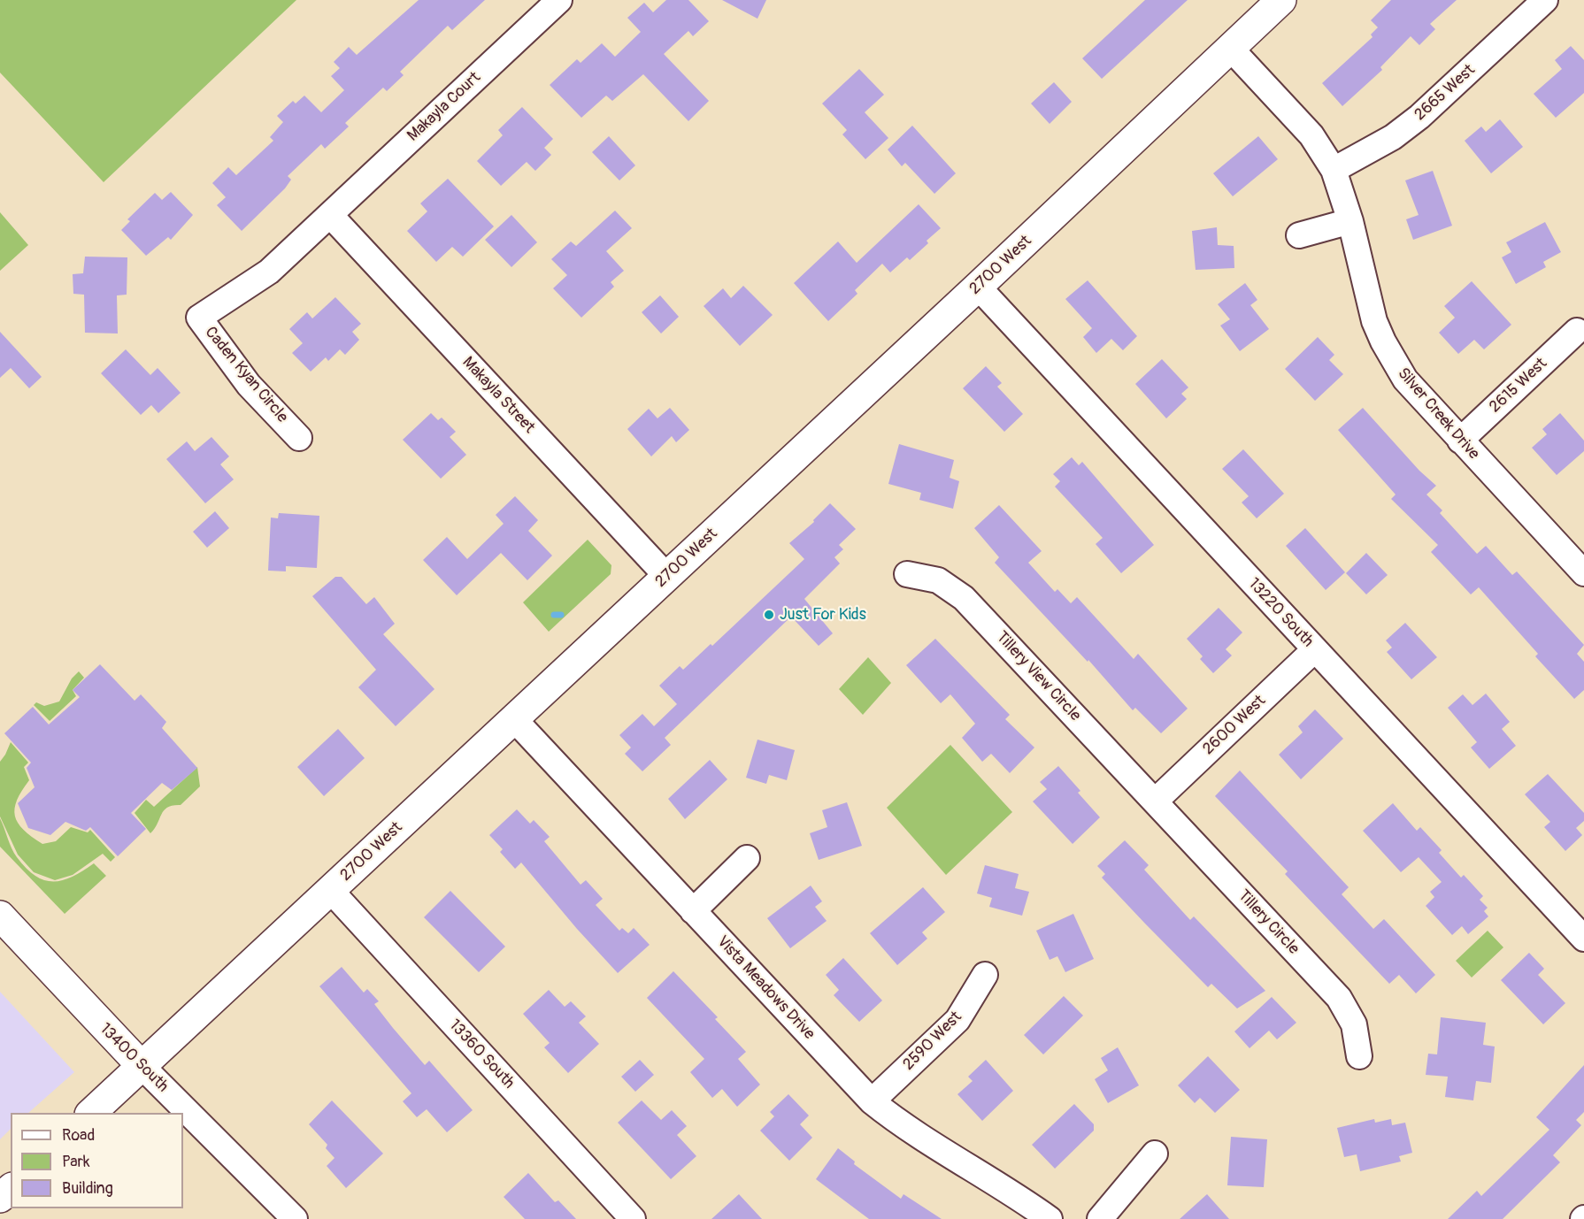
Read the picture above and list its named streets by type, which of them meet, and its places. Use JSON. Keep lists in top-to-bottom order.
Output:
{
  "streets": {
    "main road": ["2700 West", "13400 South"],
    "street": [
      "2665 West",
      "Makayla Court",
      "Caden Kyan Circle",
      "2615 West",
      "Makayla Street",
      "Silver Creek Drive",
      "13220 South",
      "Tillery View Circle",
      "2600 West",
      "Tillery Circle",
      "Vista Meadows Drive",
      "2590 West",
      "13360 South"
    ]
  },
  "crossings": [
    ["2665 West", "Silver Creek Drive"],
    ["Makayla Court", "Caden Kyan Circle"],
    ["Makayla Court", "Makayla Street"],
    ["2700 West", "Makayla Street"],
    ["2700 West", "Silver Creek Drive"],
    ["2700 West", "13220 South"],
    ["2700 West", "Vista Meadows Drive"],
    ["2700 West", "13360 South"],
    ["2700 West", "13400 South"],
    ["Caden Kyan Circle", "Makayla Street"],
    ["2615 West", "Silver Creek Drive"],
    ["13220 South", "2600 West"],
    ["Tillery View Circle", "2600 West"],
    ["Tillery View Circle", "Tillery Circle"],
    ["2600 West", "Tillery Circle"],
    ["Vista Meadows Drive", "2590 West"]
  ],
  "places": ["Just For Kids"],
  "legend": ["Road", "Park", "Building"]
}
